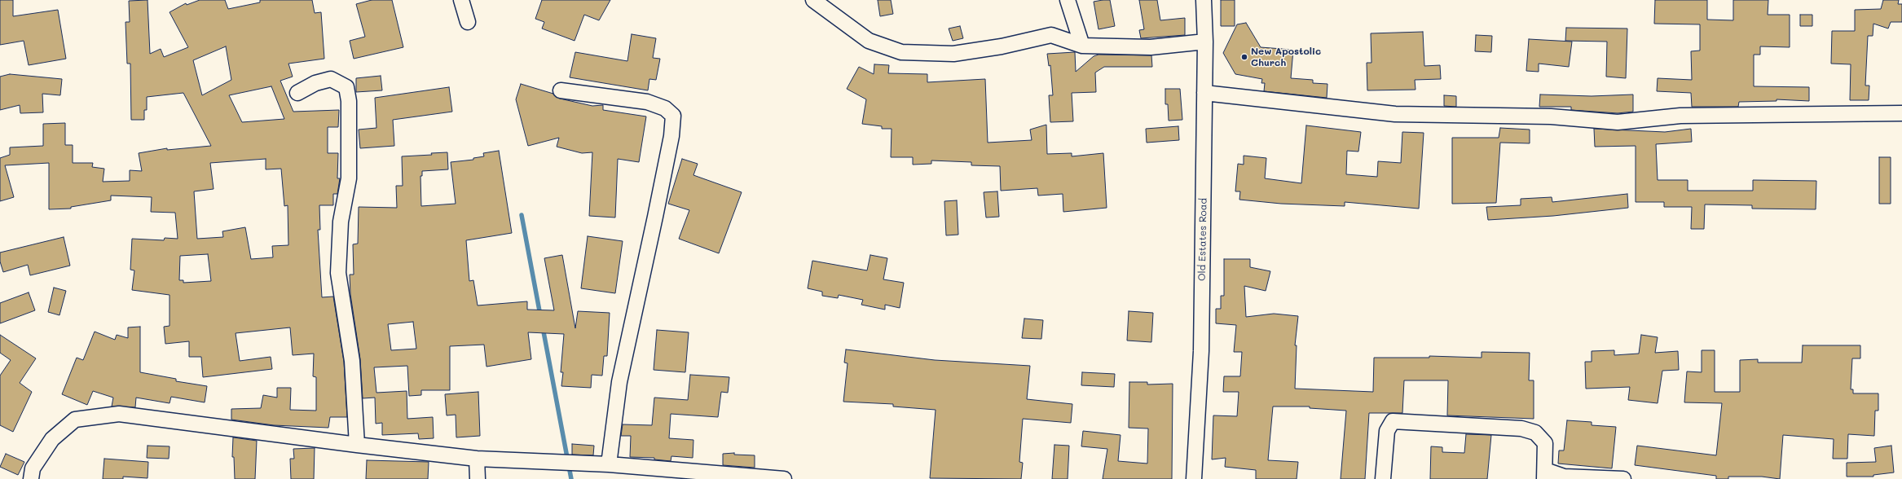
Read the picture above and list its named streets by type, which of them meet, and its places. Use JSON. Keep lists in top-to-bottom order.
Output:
{
  "streets": {
    "street": ["Old Estates Road"]
  },
  "places": ["New Apostolic Church"]
}
